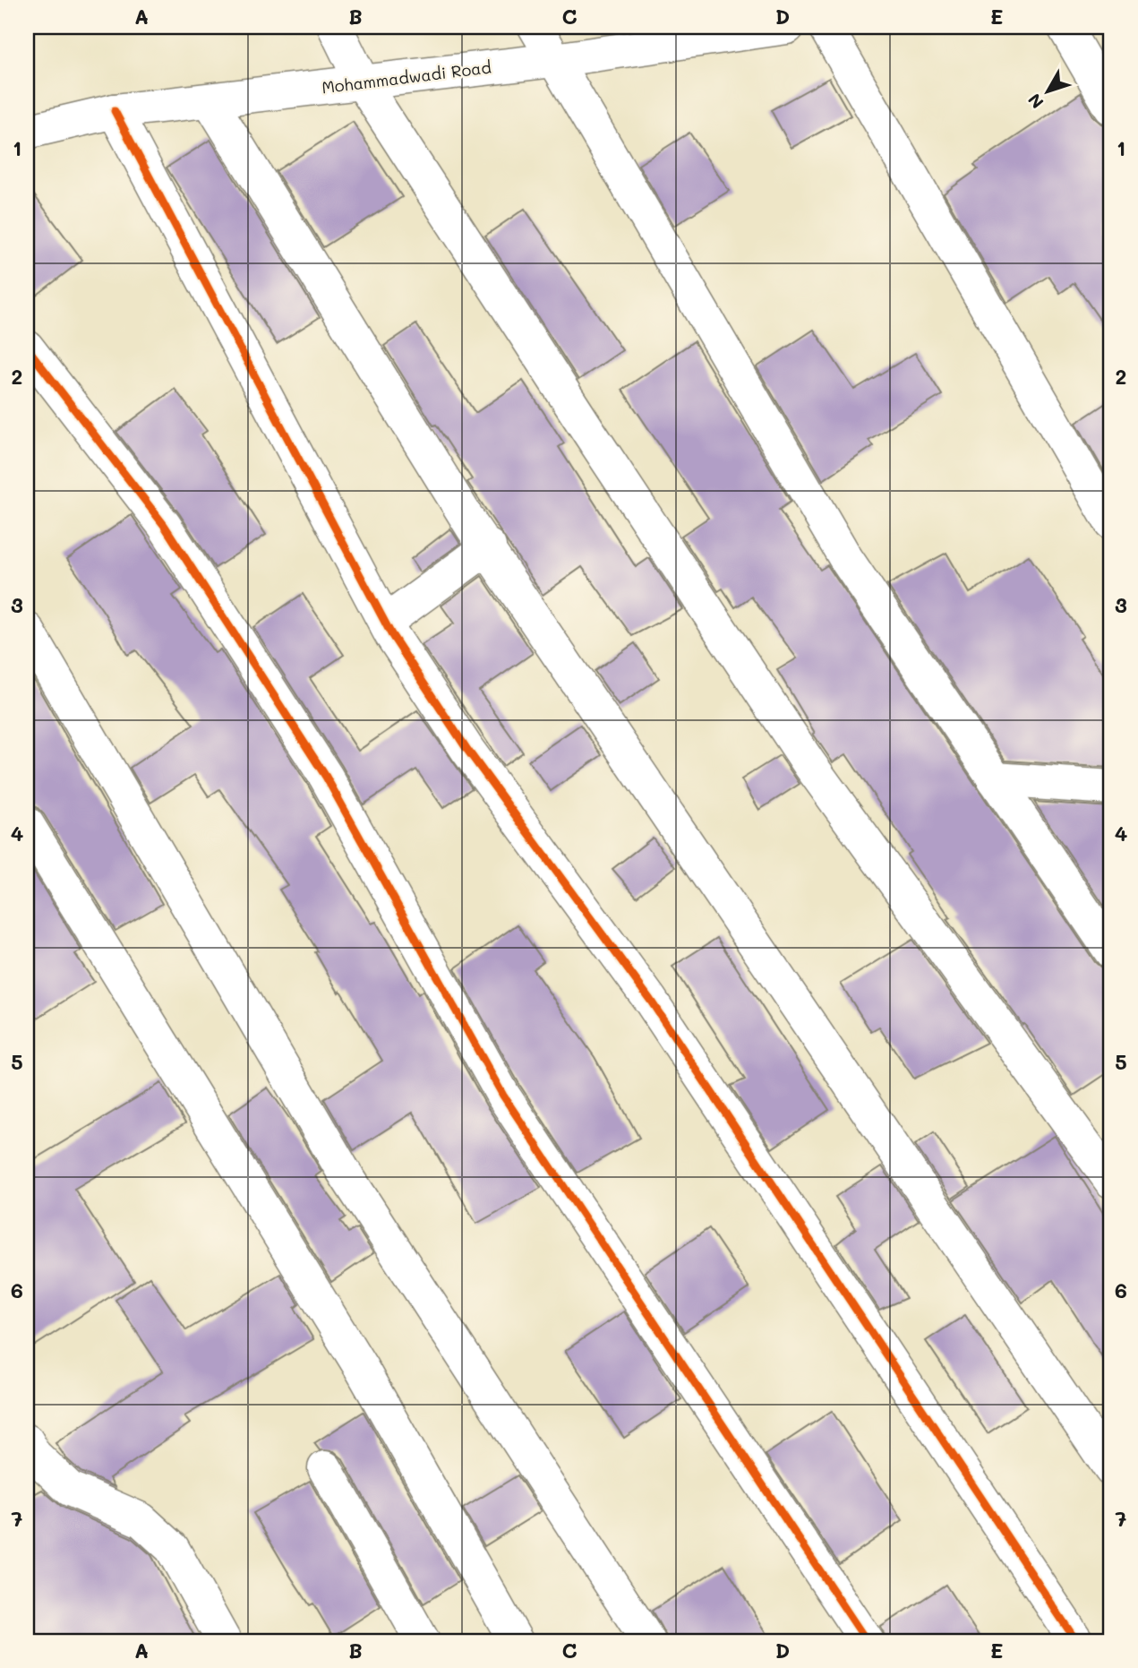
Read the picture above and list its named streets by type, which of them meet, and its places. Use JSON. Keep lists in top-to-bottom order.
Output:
{
  "streets": {
    "street": ["Mohammadwadi Road"]
  },
  "north": "bottom left",
  "grid": {
    "columns": [
      "A",
      "B",
      "C",
      "D",
      "E"
    ],
    "rows": [
      "1",
      "2",
      "3",
      "4",
      "5",
      "6",
      "7"
    ]
  }
}
